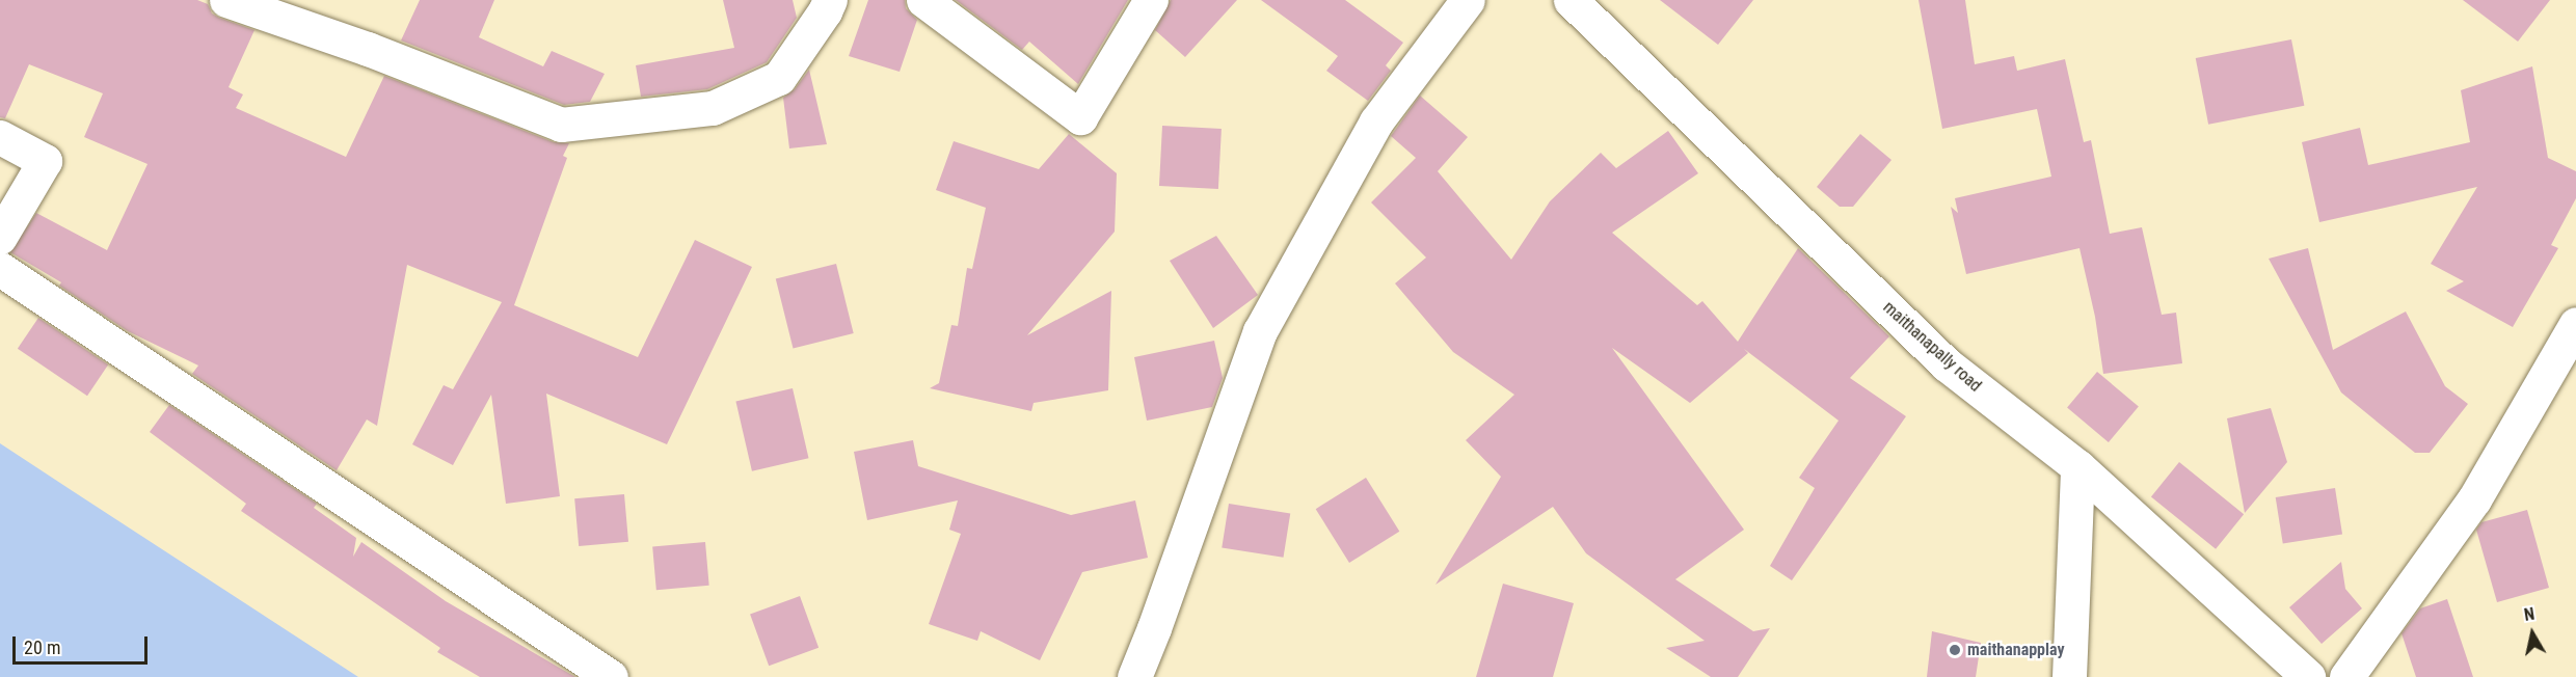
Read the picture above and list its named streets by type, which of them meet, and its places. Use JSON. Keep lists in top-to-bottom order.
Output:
{
  "streets": {
    "street": ["maithanapally road"]
  },
  "places": ["maithanapplay"],
  "scale_bar": "20 m",
  "north": "top"
}
